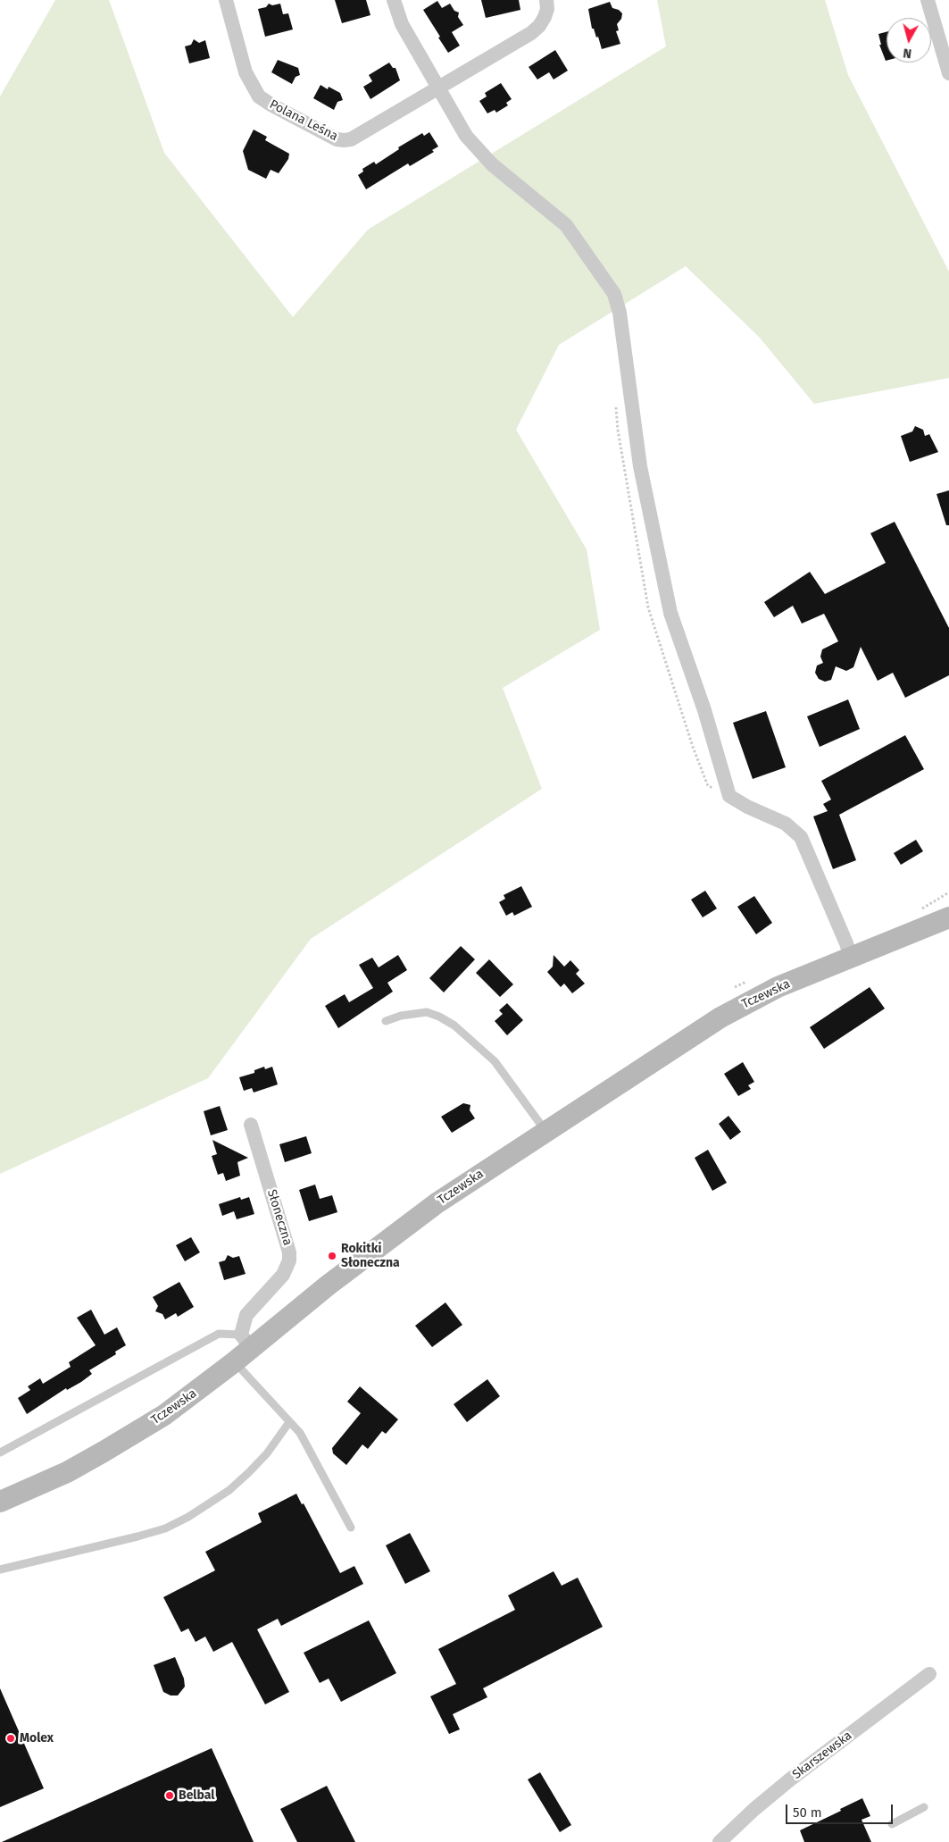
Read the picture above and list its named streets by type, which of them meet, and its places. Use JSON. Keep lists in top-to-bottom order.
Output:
{
  "streets": {
    "street": [
      "Polana Leśna",
      "Tczewska",
      "Słoneczna",
      "Skarszewska"
    ]
  },
  "crossings": [
    ["Tczewska", "Słoneczna"]
  ],
  "places": ["Rokitki Słoneczna", "Molex", "Belbal"],
  "scale_bar": "50 m",
  "north": "bottom"
}
